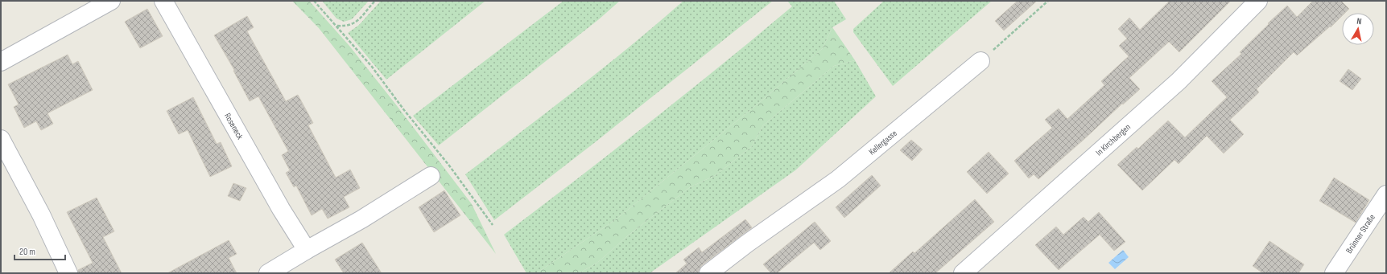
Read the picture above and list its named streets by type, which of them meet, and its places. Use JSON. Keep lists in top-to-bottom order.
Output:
{
  "streets": {
    "street": [
      "Roseneck",
      "In Kirchbergen",
      "Kellergasse",
      "Brünner Straße"
    ]
  },
  "scale_bar": "20 m",
  "north": "top"
}
